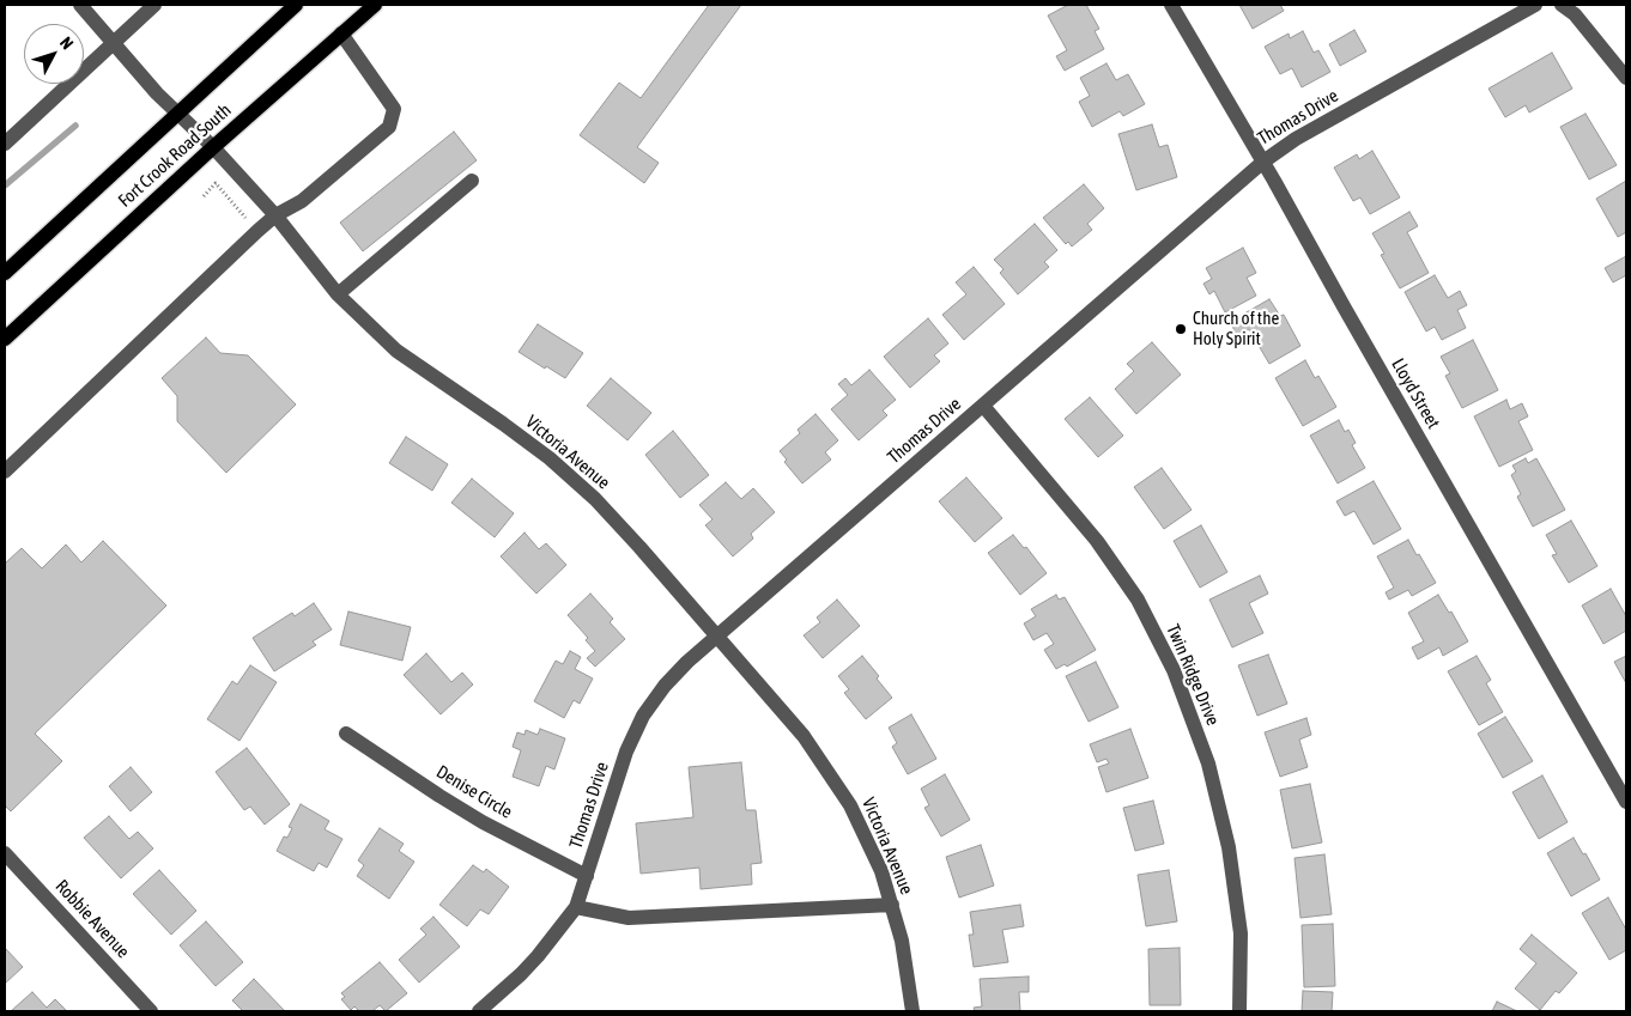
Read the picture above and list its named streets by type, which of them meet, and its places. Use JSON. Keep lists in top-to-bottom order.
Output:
{
  "streets": {
    "main road": ["Fort Crook Road South"],
    "street": [
      "Thomas Drive",
      "Lloyd Street",
      "Victoria Avenue",
      "Twin Ridge Drive",
      "Denise Circle",
      "Robbie Avenue"
    ]
  },
  "crossings": [
    ["Thomas Drive", "Lloyd Street"],
    ["Thomas Drive", "Victoria Avenue"],
    ["Thomas Drive", "Twin Ridge Drive"],
    ["Thomas Drive", "Denise Circle"],
    ["Fort Crook Road South", "Victoria Avenue"]
  ],
  "places": ["Church of the Holy Spirit"],
  "north": "top right"
}
